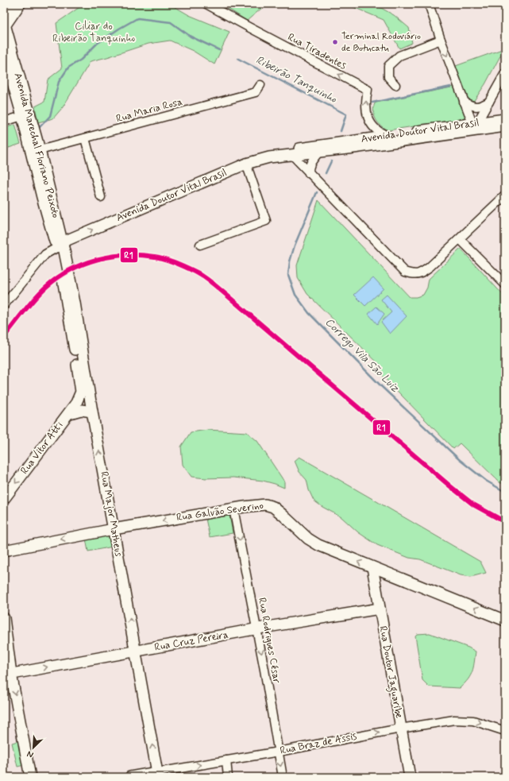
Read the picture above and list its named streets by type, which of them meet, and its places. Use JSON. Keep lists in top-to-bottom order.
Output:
{
  "streets": {
    "main road": [
      "Avenida Doutor Vital Brasil",
      "Avenida Marechal Floriano Peixoto",
      "Rua Vitor Atti",
      "Rua Galvão Severino",
      "Rua Major Matheus",
      "Rua Cruz Pereira",
      "Rua Doutor Jaguaribe",
      "Rua Braz de Assis"
    ],
    "street": ["Rua Tiradentes", "Rua Maria Rosa", "Rua Rodrigues César"]
  },
  "crossings": [
    ["Rua Tiradentes", "Avenida Doutor Vital Brasil"],
    ["Rua Maria Rosa", "Avenida Marechal Floriano Peixoto"],
    ["Avenida Doutor Vital Brasil", "Avenida Marechal Floriano Peixoto"],
    ["Avenida Doutor Vital Brasil", "Rua Major Matheus"],
    ["Avenida Marechal Floriano Peixoto", "Rua Major Matheus"],
    ["Rua Galvão Severino", "Rua Major Matheus"],
    ["Rua Galvão Severino", "Rua Rodrigues César"],
    ["Rua Galvão Severino", "Rua Doutor Jaguaribe"],
    ["Rua Major Matheus", "Rua Cruz Pereira"],
    ["Rua Major Matheus", "Rua Braz de Assis"],
    ["Rua Rodrigues César", "Rua Cruz Pereira"],
    ["Rua Rodrigues César", "Rua Braz de Assis"],
    ["Rua Cruz Pereira", "Rua Doutor Jaguaribe"],
    ["Rua Doutor Jaguaribe", "Rua Braz de Assis"]
  ],
  "one_way": [
    "Rua Tiradentes",
    "Rua Vitor Atti",
    "Rua Galvão Severino",
    "Rua Major Matheus",
    "Rua Rodrigues César",
    "Rua Braz de Assis"
  ],
  "water": ["Ribeirão Tanquinho", "Corrego Vila São Luiz"],
  "parks": ["Ciliar do Ribeirão Tanquinho"],
  "places": ["Terminal Rodoviário de Botucatu"],
  "lines": ["transit line R1"],
  "north": "bottom left"
}
